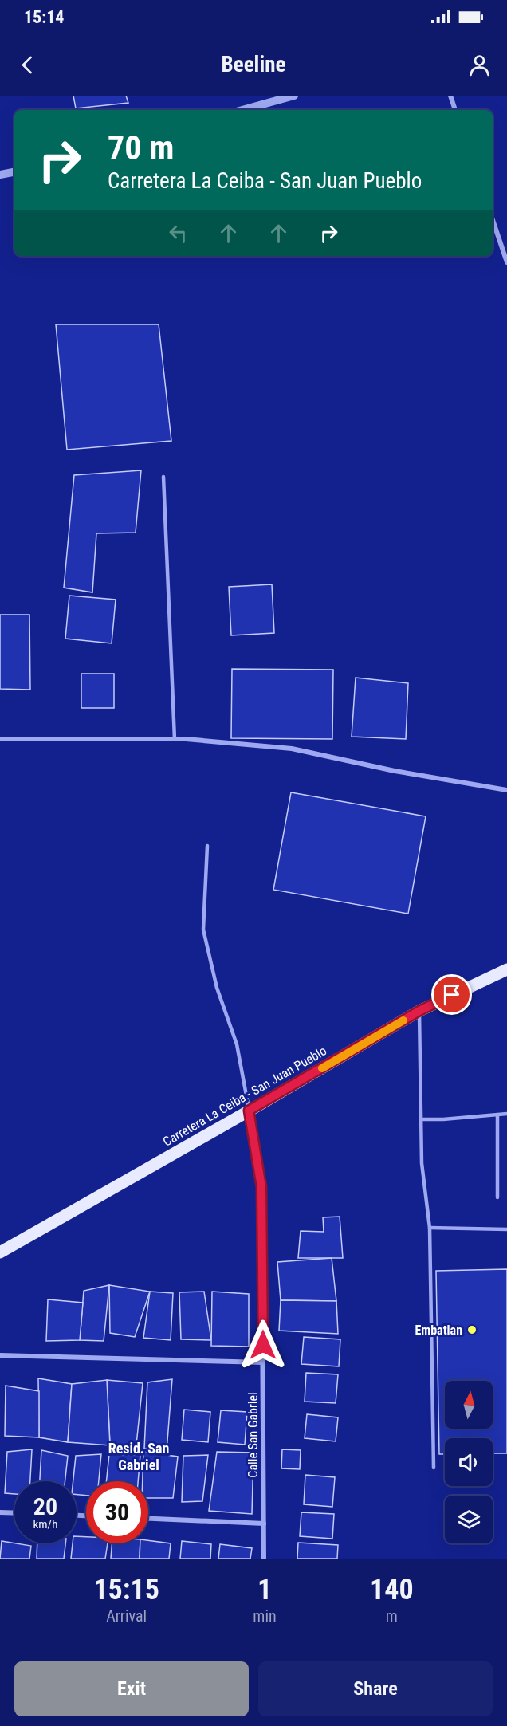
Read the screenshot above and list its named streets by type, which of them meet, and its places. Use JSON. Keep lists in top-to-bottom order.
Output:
{
  "streets": {
    "main road": ["Carretera La Ceiba - San Juan Pueblo"],
    "street": ["Calle San Gabriel"]
  },
  "crossings": [
    ["Carretera La Ceiba - San Juan Pueblo", "Calle San Gabriel"]
  ],
  "districts": ["Resid. San Gabriel"],
  "places": ["Embatlan"],
  "north": "top",
  "page": {
    "status": "15:14",
    "header": "Beeline",
    "turn": ["70 m", "Carretera La Ceiba - San Juan Pueblo"],
    "speed": "20 km/h",
    "limit": "30",
    "eta": [
      "15:15",
      "Arrival",
      "1",
      "min",
      "140",
      "m"
    ],
    "buttons": ["Exit", "Share"]
  }
}
